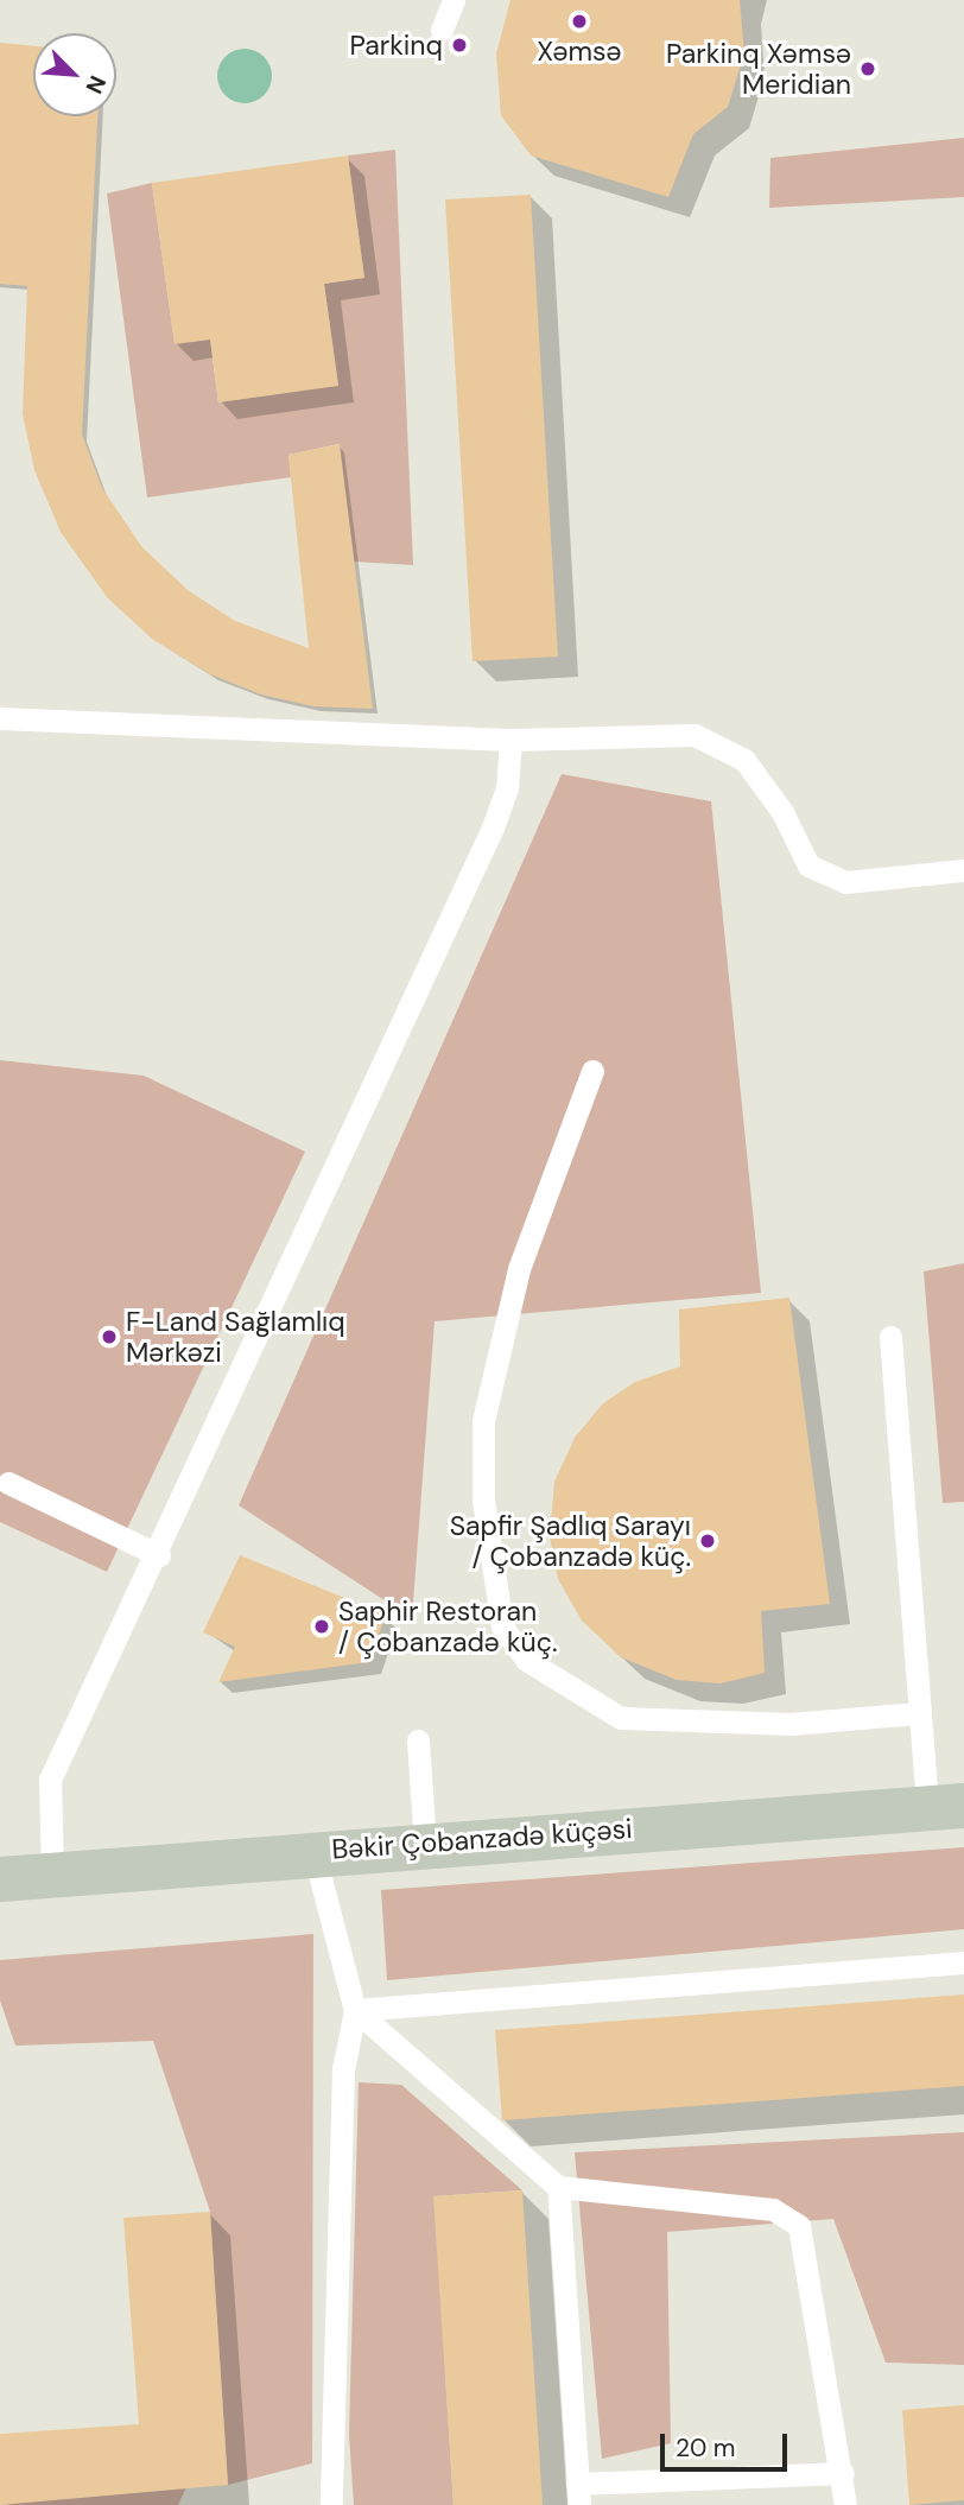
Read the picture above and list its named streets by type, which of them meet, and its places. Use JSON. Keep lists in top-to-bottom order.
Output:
{
  "streets": {
    "street": ["Bəkir Çobanzadə küçəsi"]
  },
  "places": [
    "Xəmsə",
    "Parkinq",
    "Parkinq Xəmsə Meridian",
    "F-Land Sağlamlıq Mərkəzi",
    "Sapfir Şadlıq Sarayı / Çobanzadə küç.",
    "Saphir Restoran / Çobanzadə küç."
  ],
  "scale_bar": "20 m",
  "north": "bottom right"
}
